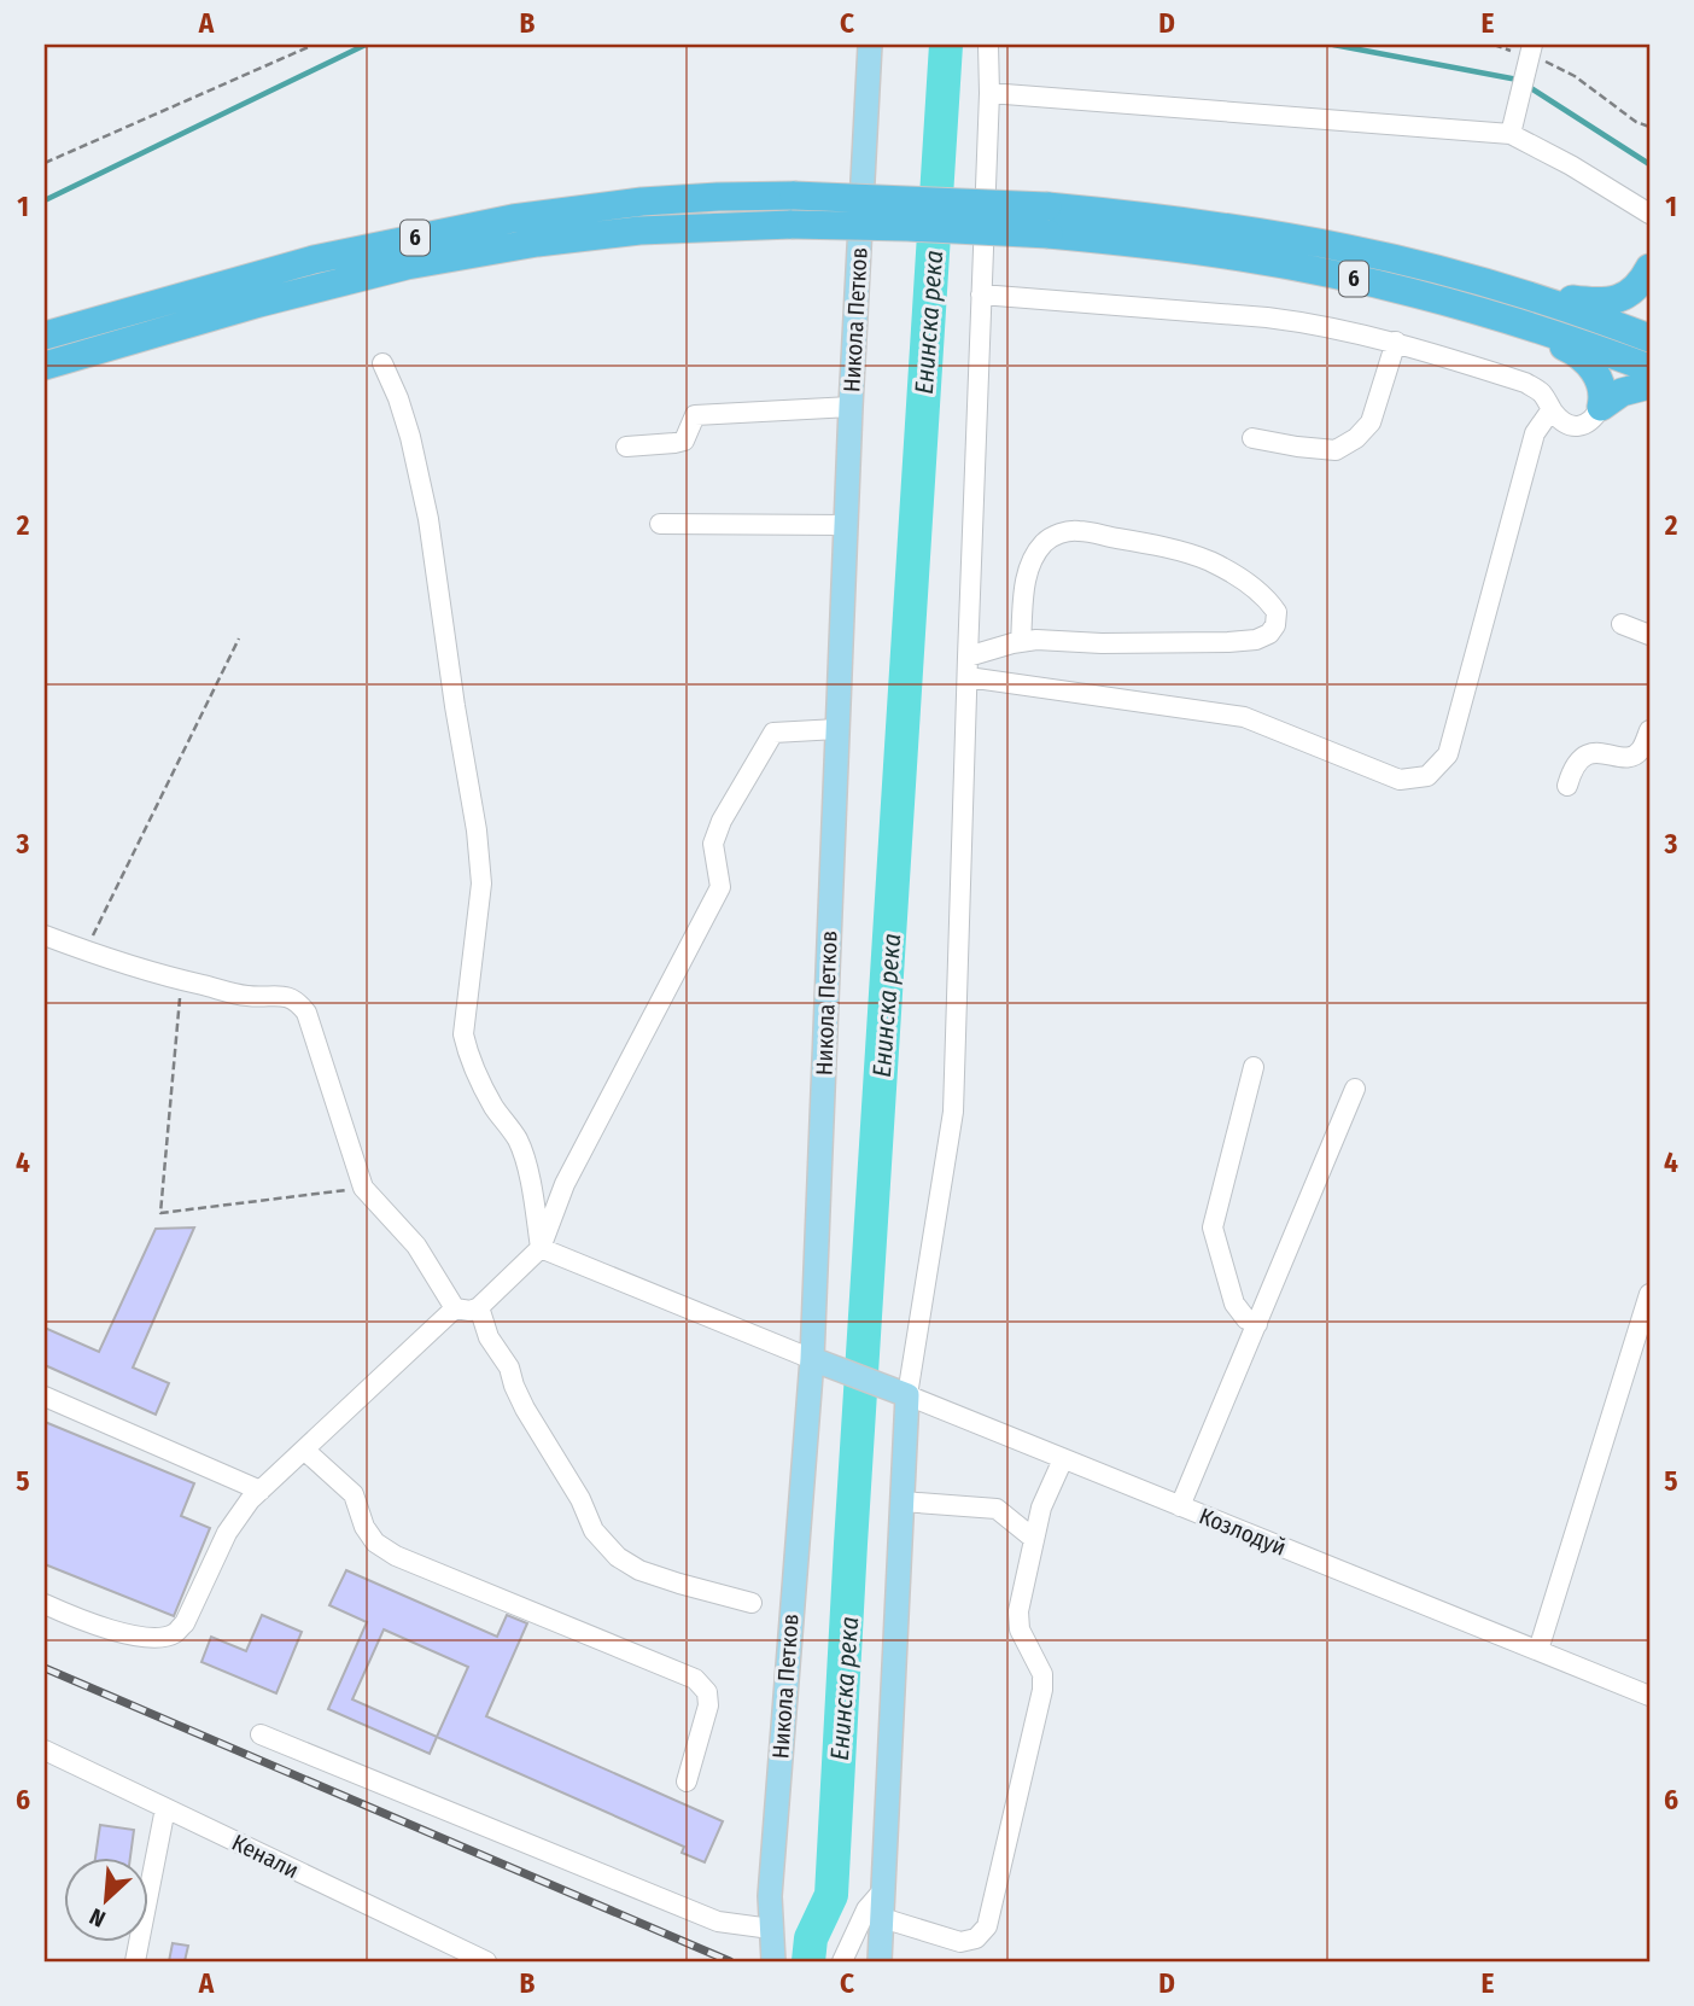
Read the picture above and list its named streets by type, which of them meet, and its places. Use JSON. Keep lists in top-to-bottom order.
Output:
{
  "streets": {
    "highway": ["6"],
    "main road": ["Никола Петков", "Козлодуй"],
    "street": ["Кенали"]
  },
  "crossings": [
    ["Никола Петков", "Козлодуй"]
  ],
  "water": ["Енинска река"],
  "north": "bottom left",
  "grid": {
    "columns": [
      "A",
      "B",
      "C",
      "D",
      "E"
    ],
    "rows": [
      "1",
      "2",
      "3",
      "4",
      "5",
      "6"
    ]
  }
}
